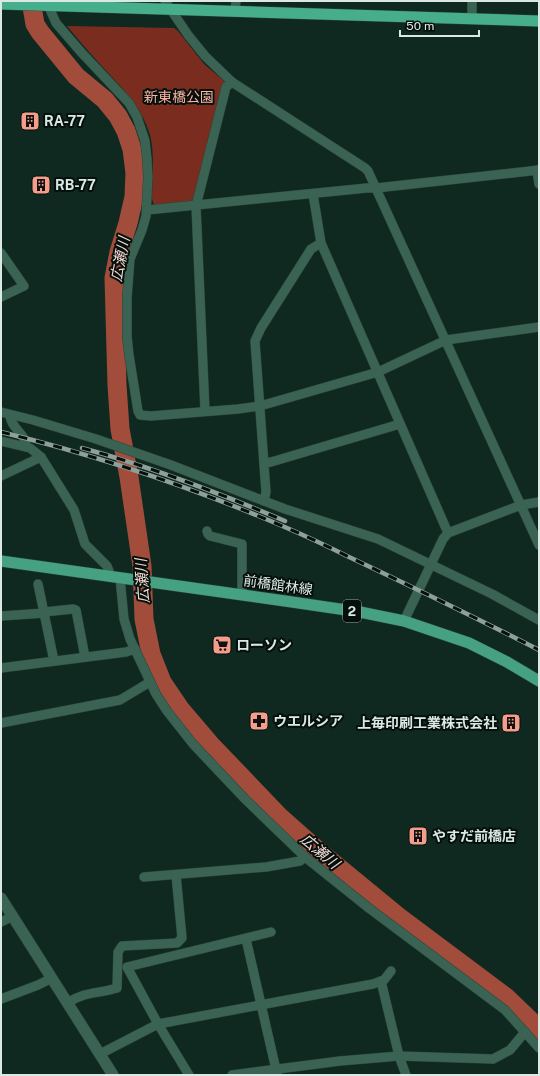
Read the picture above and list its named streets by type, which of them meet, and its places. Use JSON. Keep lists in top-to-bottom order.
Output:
{
  "streets": {
    "main road": ["前橋館林線", "2"]
  },
  "water": ["広瀬川"],
  "parks": ["新東橋公園"],
  "places": {
    "building": [
      "RA-77",
      "RB-77",
      "上毎印刷工業株式会社",
      "やすだ前橋店"
    ],
    "supermarket": ["ローソン"],
    "pharmacy": ["ウエルシア"]
  },
  "scale_bar": "50 m"
}
